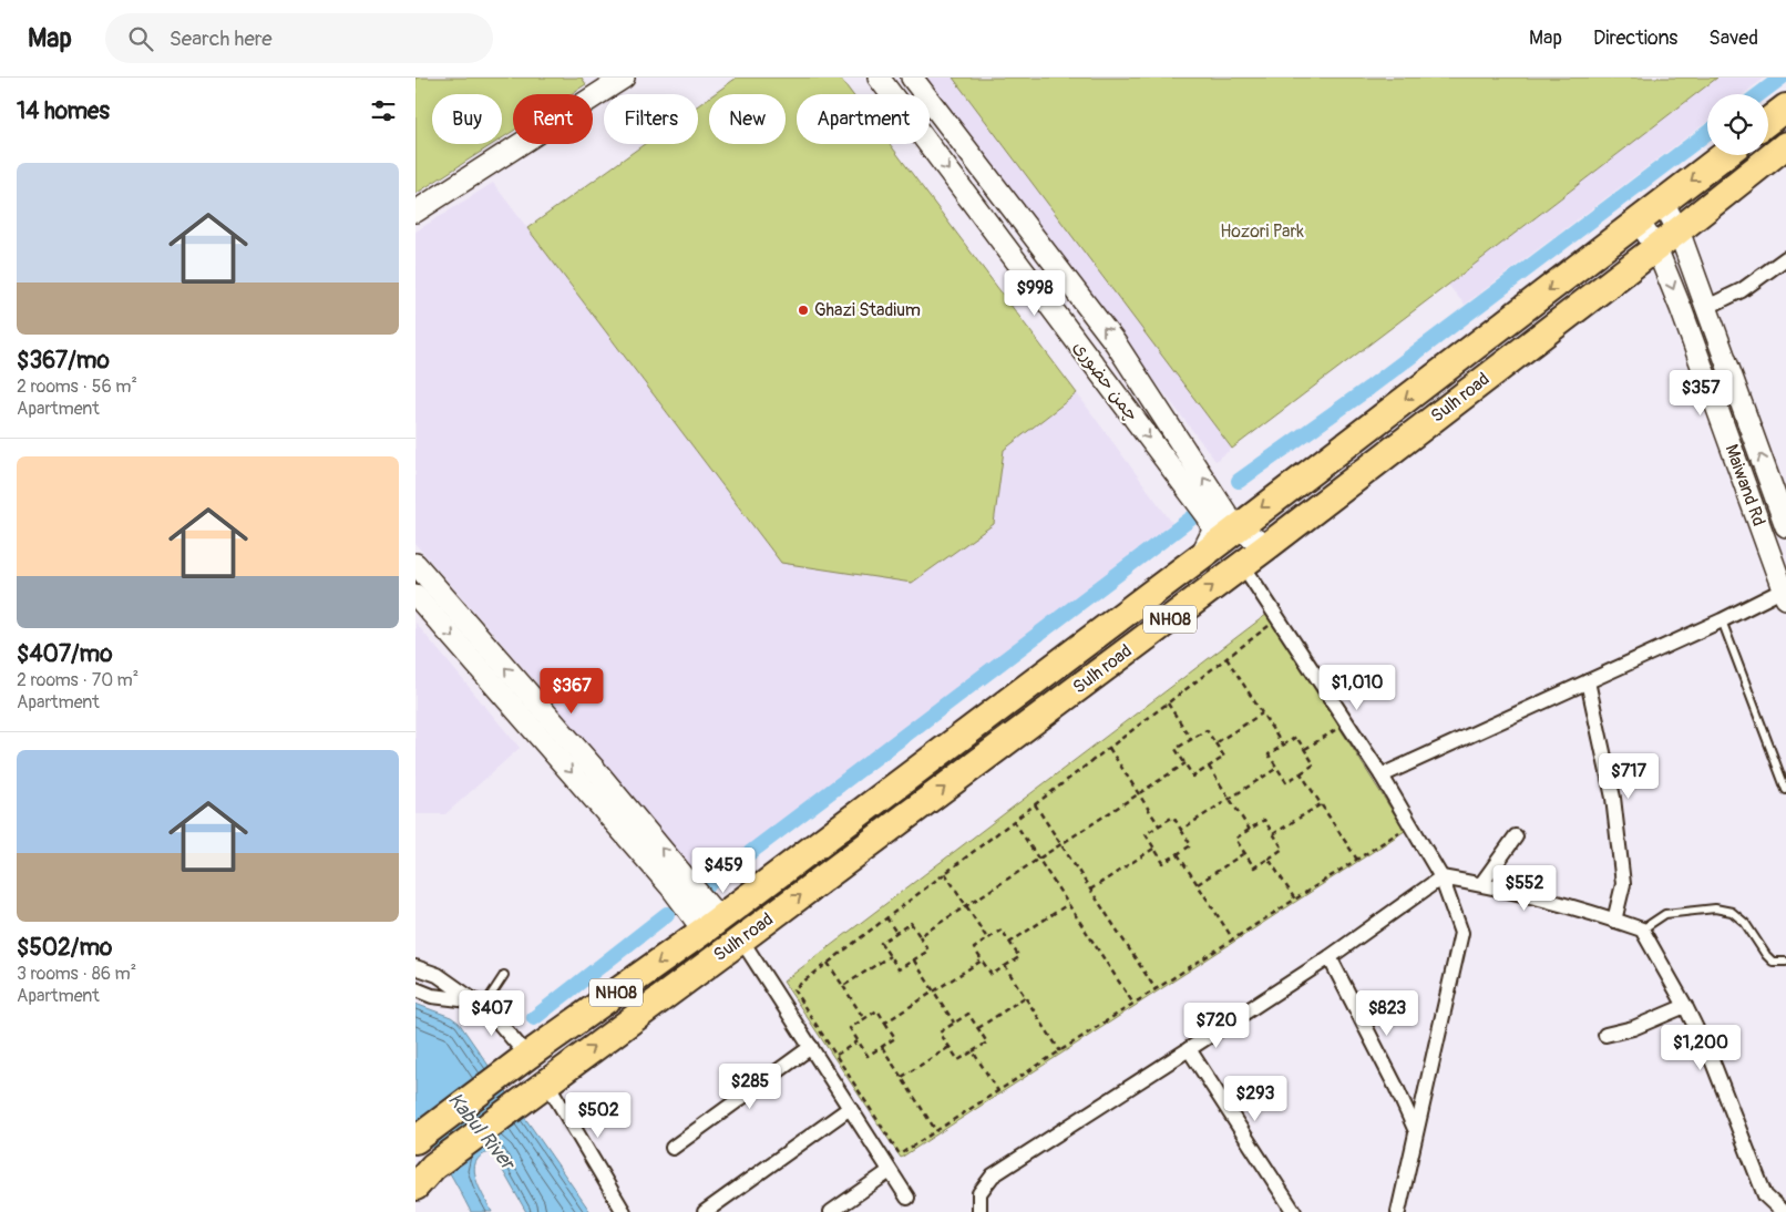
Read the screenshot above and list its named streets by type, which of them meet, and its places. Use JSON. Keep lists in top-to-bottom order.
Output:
{
  "streets": {
    "highway": ["Sulh road", "NH08"],
    "main road": ["چمن حضوری", "Maiwand Rd"]
  },
  "crossings": [
    ["چمن حضوری", "Sulh road"],
    ["Sulh road", "Maiwand Rd"]
  ],
  "water": ["Kabul River"],
  "parks": ["Hozori Park"],
  "places": ["Ghazi Stadium"],
  "page": {
    "header": "Map",
    "search": "Search here",
    "nav": ["Map", "Directions", "Saved"],
    "heading": "14 homes",
    "chip": [
      "Buy",
      "Rent",
      "Filters",
      "New",
      "Apartment"
    ],
    "list": [
      {
        "name": "$367/mo",
        "note": "2 rooms · 56 m² · Apartment"
      },
      {
        "name": "$407/mo",
        "note": "2 rooms · 70 m² · Apartment"
      },
      {
        "name": "$502/mo",
        "note": "3 rooms · 86 m² · Apartment"
      }
    ],
    "price": [
      "$998",
      "$357",
      "$1,010",
      "$367",
      "$717",
      "$459",
      "$552",
      "$407",
      "$823",
      "$720",
      "$1,200",
      "$285",
      "$293",
      "$502"
    ]
  }
}
